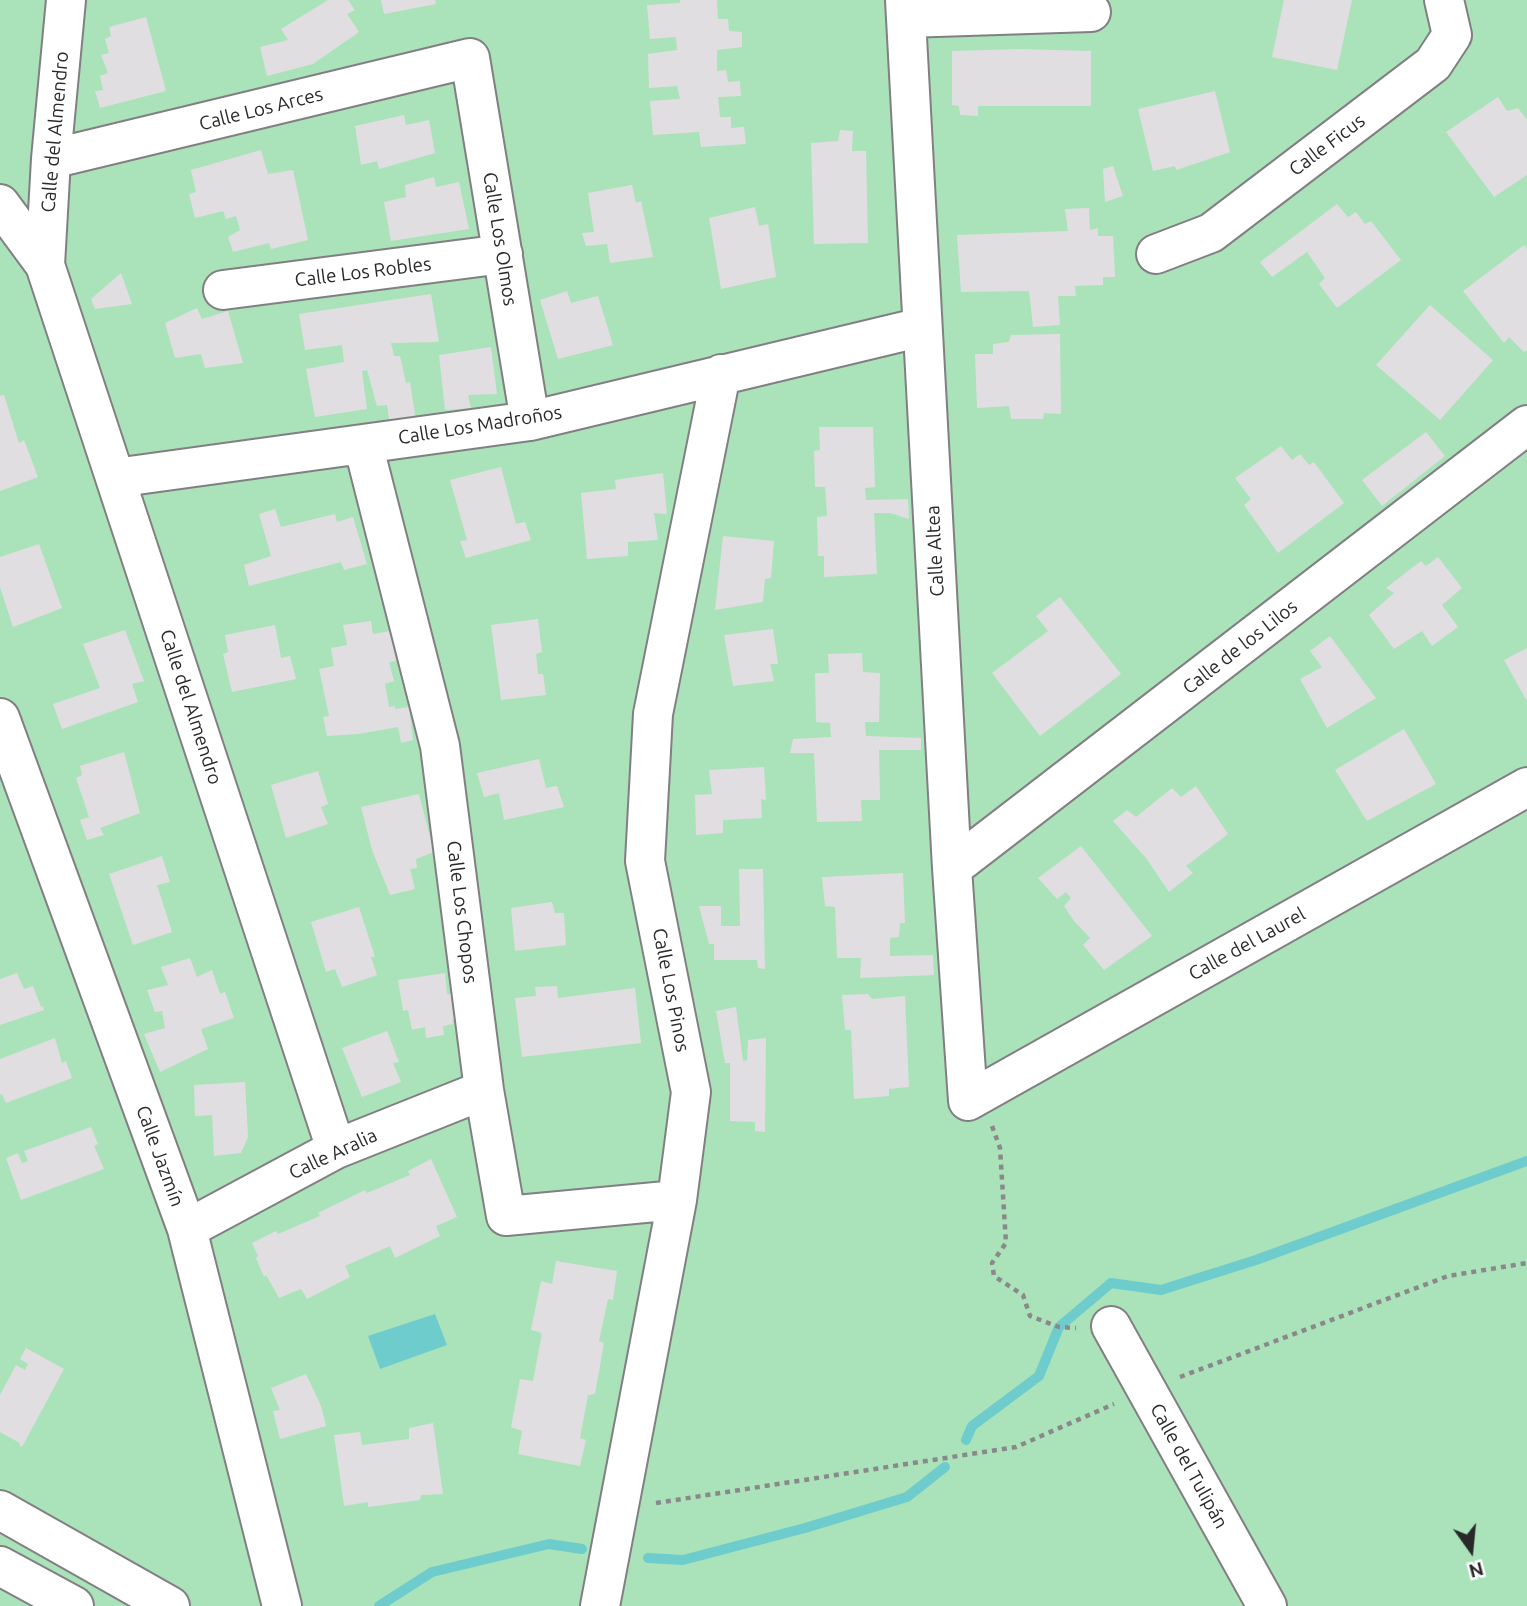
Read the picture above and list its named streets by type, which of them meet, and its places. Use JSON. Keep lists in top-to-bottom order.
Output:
{
  "streets": {
    "street": [
      "Calle Los Arces",
      "Calle del Almendro",
      "Calle Ficus",
      "Calle Los Olmos",
      "Calle Los Robles",
      "Calle Los Madroños",
      "Calle Altea",
      "Calle de los Lilos",
      "Calle Los Chopos",
      "Calle del Laurel",
      "Calle Los Pinos",
      "Calle Aralia",
      "Calle Jazmín",
      "Calle del Tulipán"
    ]
  },
  "crossings": [
    ["Calle Los Arces", "Calle del Almendro"],
    ["Calle Los Arces", "Calle Los Olmos"],
    ["Calle del Almendro", "Calle Los Madroños"],
    ["Calle del Almendro", "Calle Aralia"],
    ["Calle Los Olmos", "Calle Los Robles"],
    ["Calle Los Olmos", "Calle Los Madroños"],
    ["Calle Los Madroños", "Calle Altea"],
    ["Calle Los Madroños", "Calle Los Chopos"],
    ["Calle Los Madroños", "Calle Los Pinos"],
    ["Calle Altea", "Calle de los Lilos"],
    ["Calle Altea", "Calle del Laurel"],
    ["Calle Los Chopos", "Calle Los Pinos"],
    ["Calle Los Chopos", "Calle Aralia"],
    ["Calle Aralia", "Calle Jazmín"]
  ],
  "north": "bottom"
}
